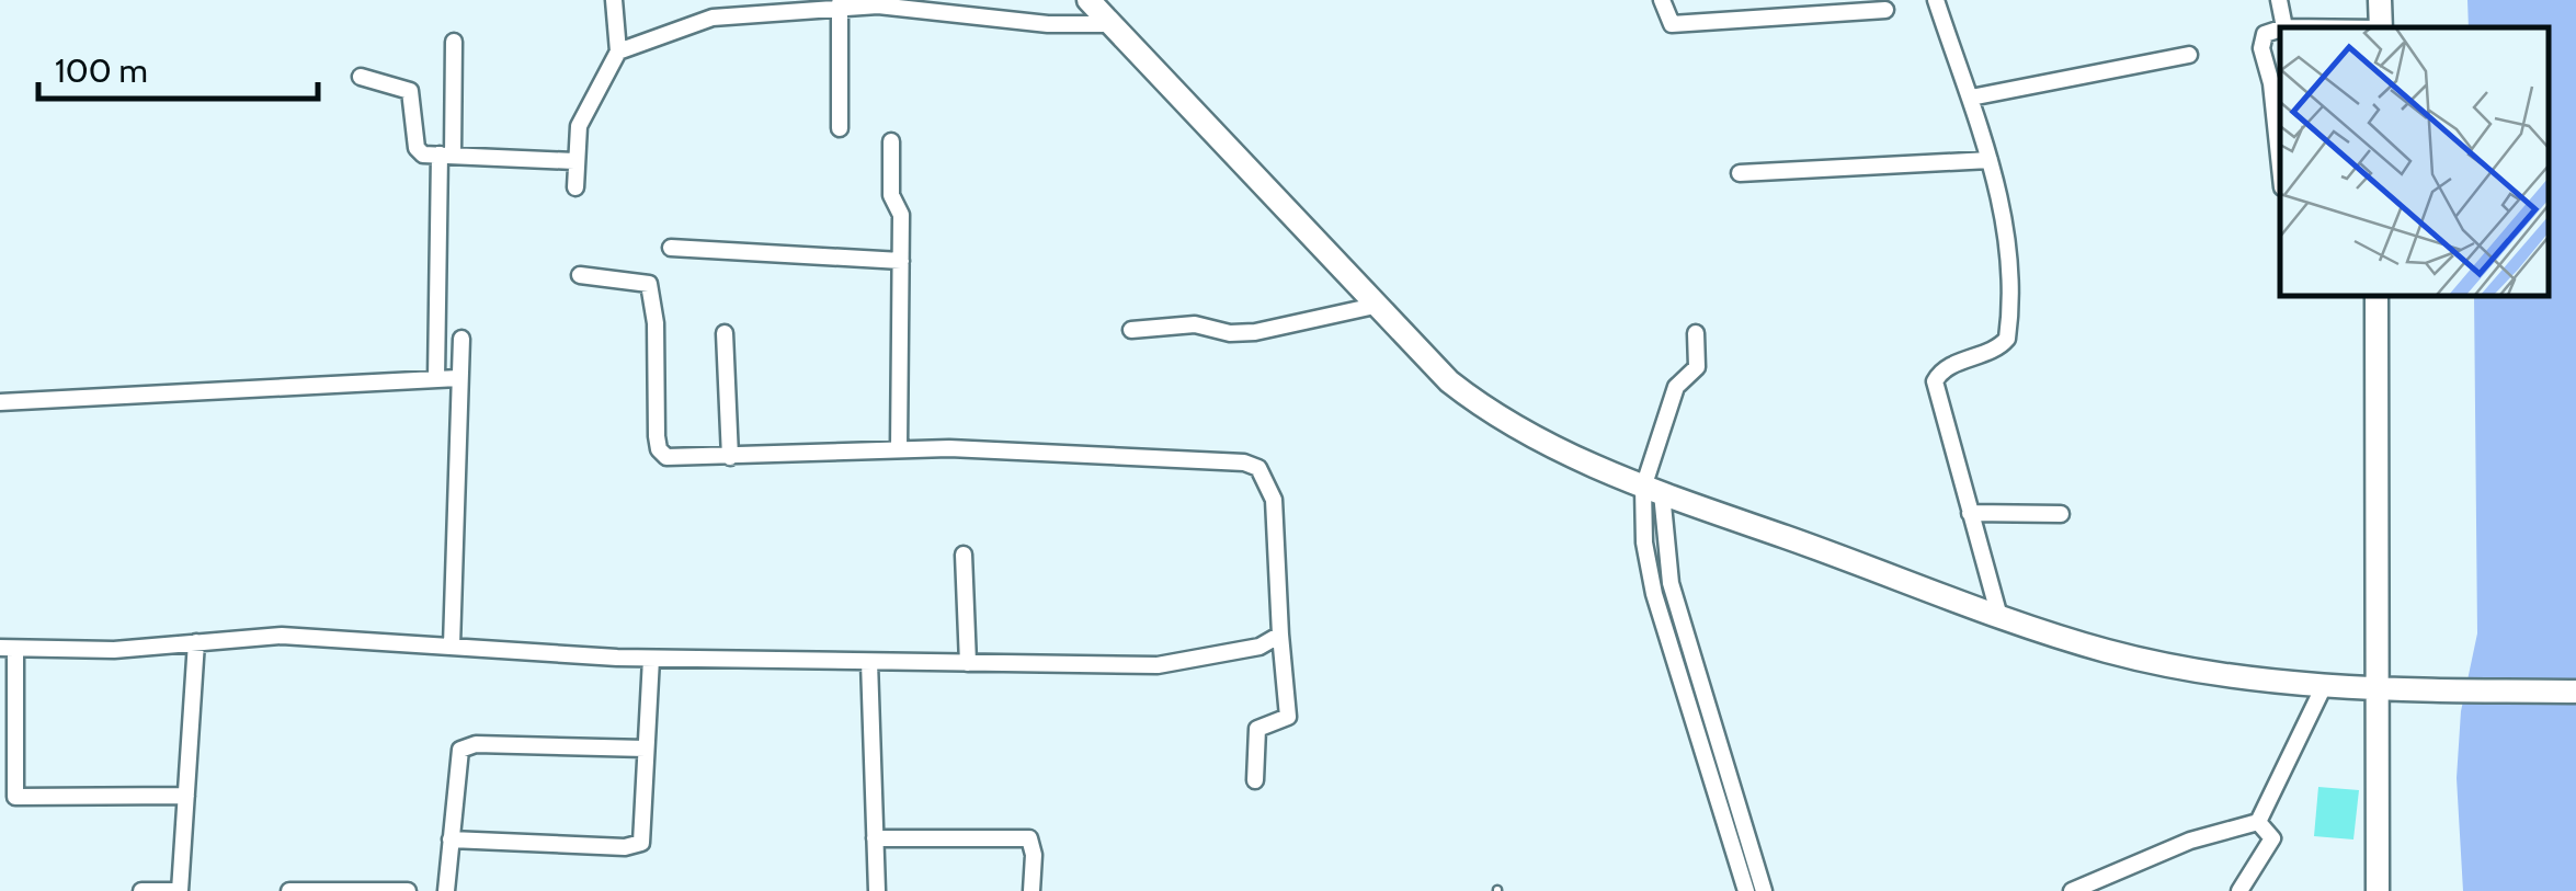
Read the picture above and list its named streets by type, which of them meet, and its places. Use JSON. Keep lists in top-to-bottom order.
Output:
{
  "scale_bar": "100 m"
}
